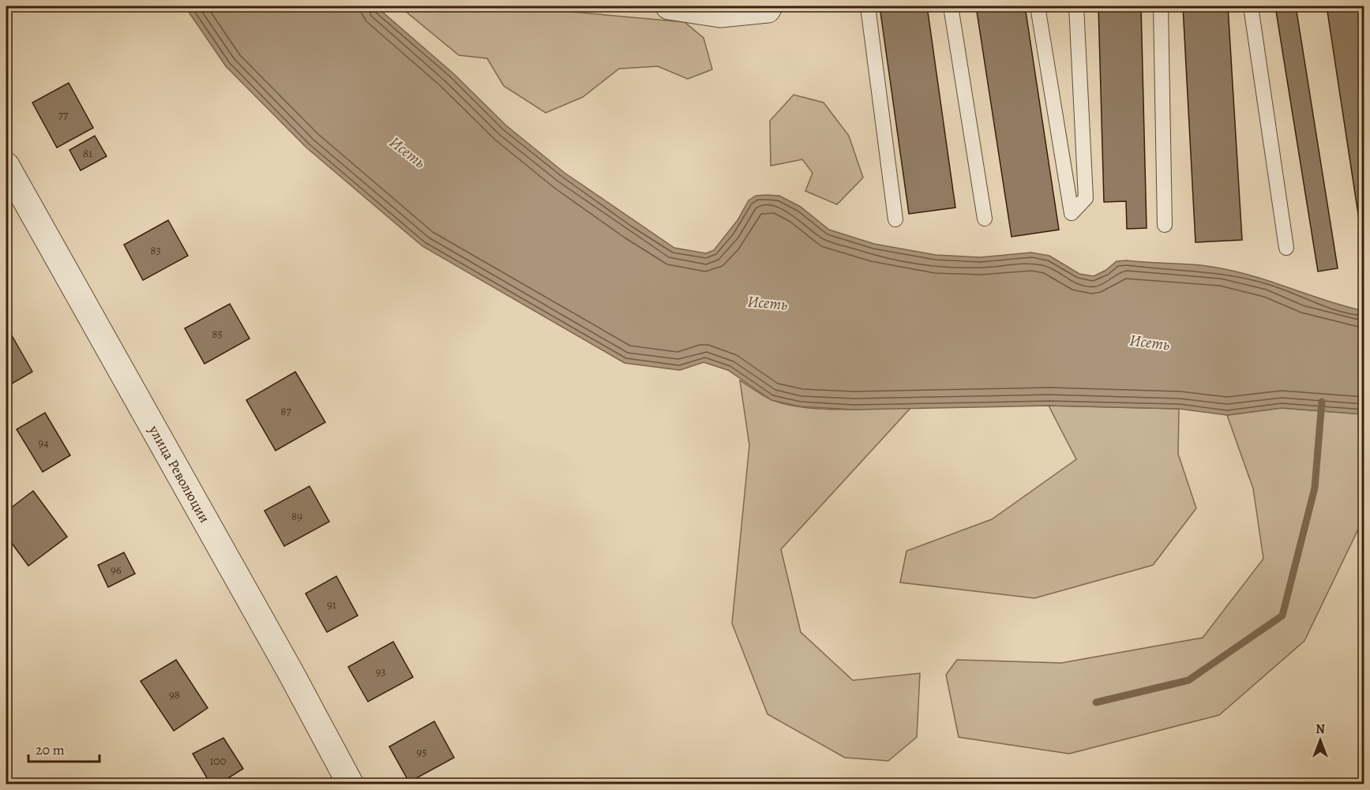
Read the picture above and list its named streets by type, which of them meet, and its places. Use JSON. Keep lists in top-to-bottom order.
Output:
{
  "streets": {
    "street": ["улица Революции"]
  },
  "water": ["Исеть"],
  "house_numbers": [
    "77",
    "81",
    "83",
    "85",
    "87",
    "94",
    "89",
    "96",
    "91",
    "93",
    "98",
    "95",
    "100"
  ],
  "scale_bar": "20 m",
  "north": "top"
}
